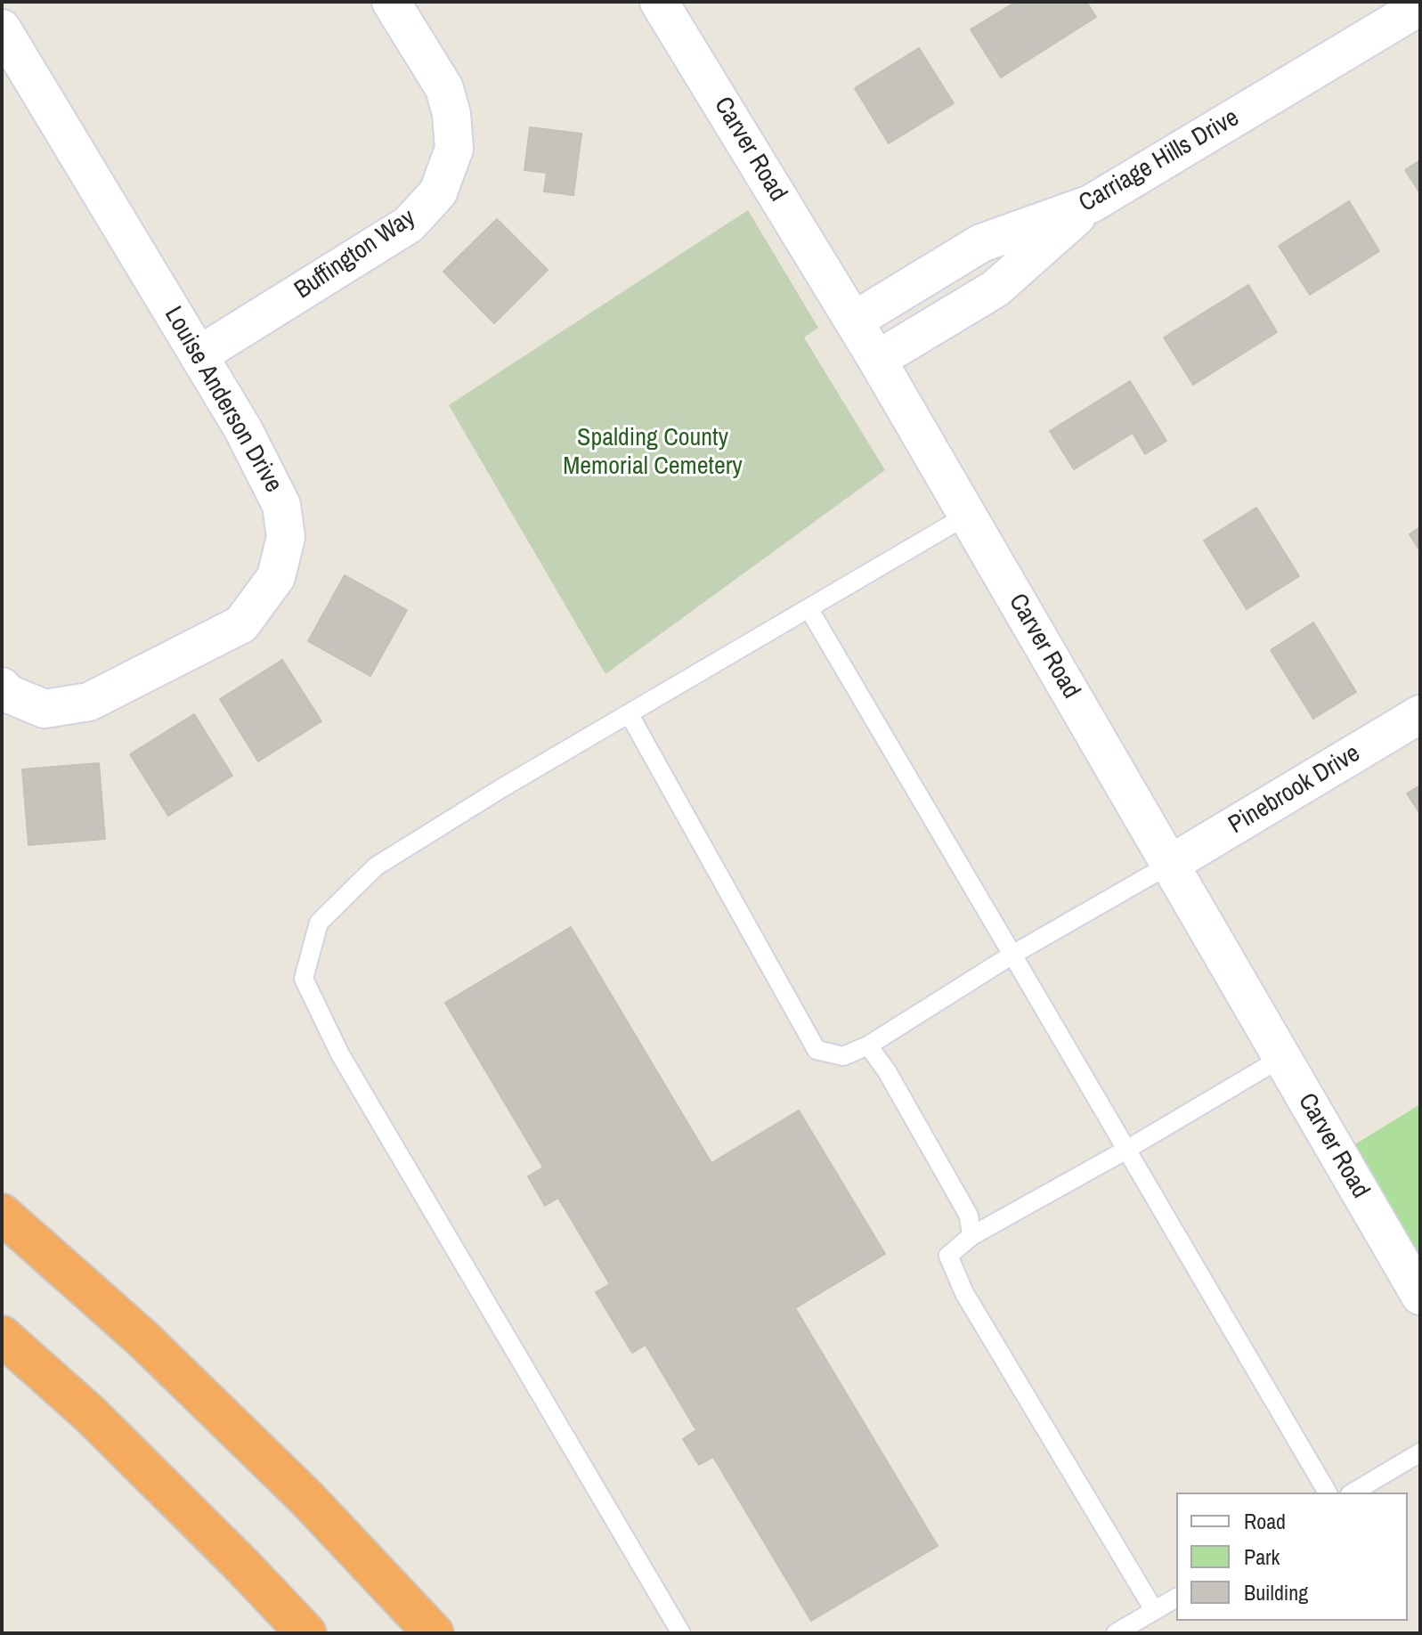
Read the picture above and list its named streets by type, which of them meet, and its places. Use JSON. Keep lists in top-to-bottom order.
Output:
{
  "streets": {
    "street": [
      "Carver Road",
      "Carriage Hills Drive",
      "Buffington Way",
      "Louise Anderson Drive",
      "Pinebrook Drive"
    ]
  },
  "crossings": [
    ["Carver Road", "Carriage Hills Drive"],
    ["Carver Road", "Pinebrook Drive"],
    ["Buffington Way", "Louise Anderson Drive"]
  ],
  "parks": ["Spalding County Memorial Cemetery"],
  "legend": ["Road", "Park", "Building"]
}
